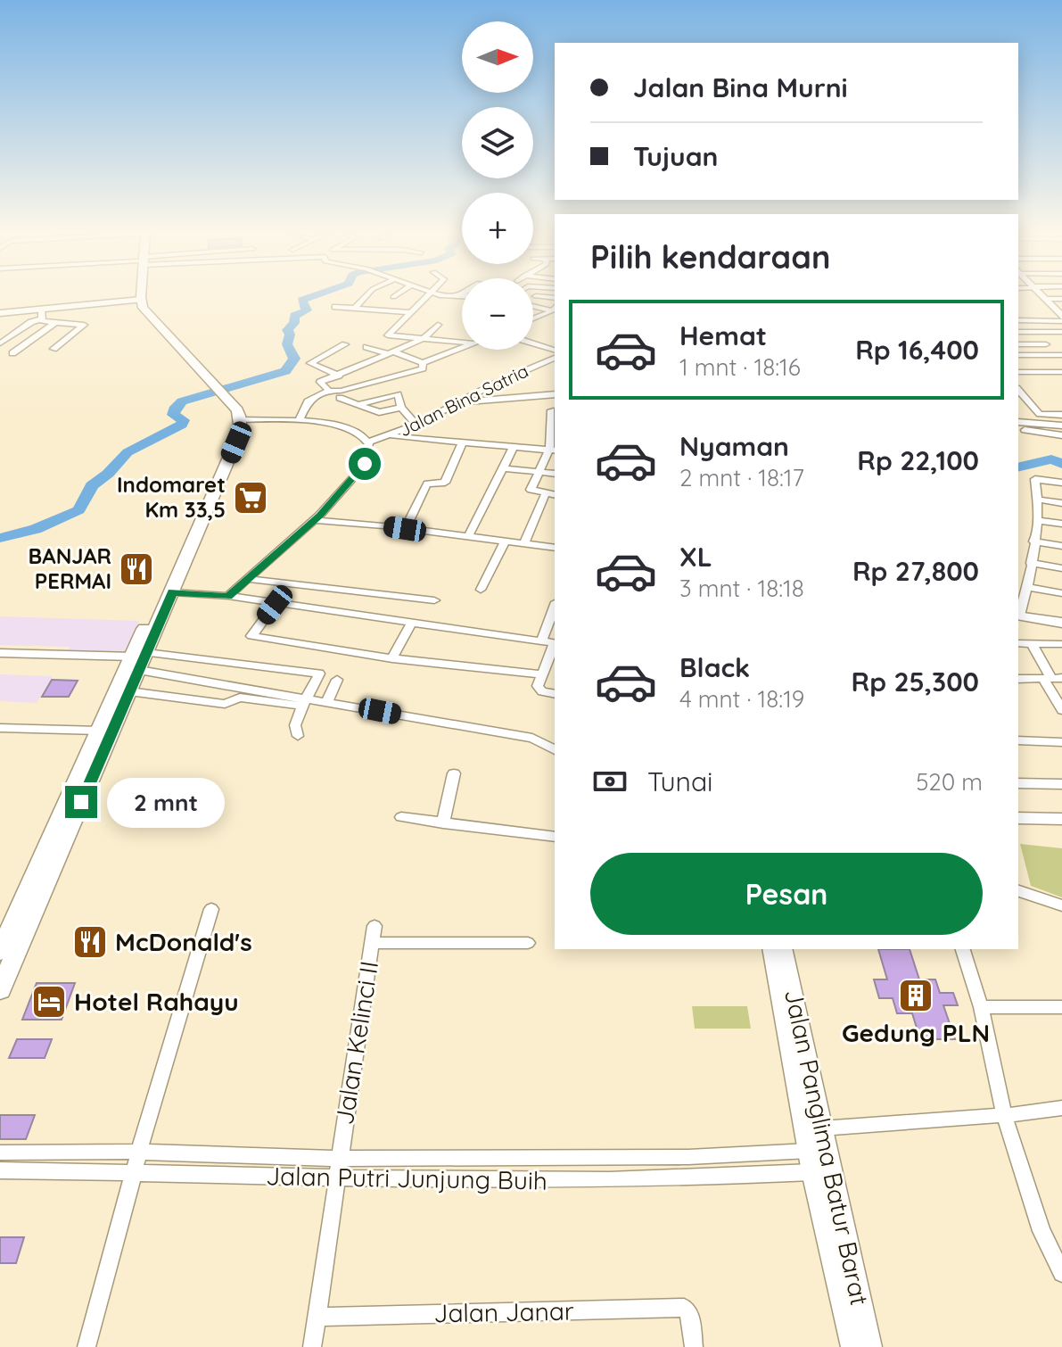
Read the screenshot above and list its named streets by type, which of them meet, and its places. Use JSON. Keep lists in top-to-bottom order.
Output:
{
  "streets": {
    "main road": ["Jalan Panglima Batur Barat"],
    "street": [
      "Jalan Bina Satria",
      "Jalan Kelinci II",
      "Jalan Putri Junjung Buih",
      "Jalan Janar"
    ]
  },
  "crossings": [
    ["Jalan Kelinci II", "Jalan Putri Junjung Buih"],
    ["Jalan Kelinci II", "Jalan Janar"],
    ["Jalan Panglima Batur Barat", "Jalan Putri Junjung Buih"]
  ],
  "places": {
    "supermarket": ["Indomaret Km 33,5"],
    "restaurant": ["BANJAR PERMAI", "McDonald's"],
    "building": ["Gedung PLN"],
    "hotel": ["Hotel Rahayu"]
  },
  "north": "right",
  "page": {
    "map_buttons": ["+", "−"],
    "banner": ["Jalan Bina Murni", "Tujuan"],
    "heading": "Pilih kendaraan",
    "list": [
      {
        "name": "Hemat",
        "note": "1 mnt · 18:16",
        "value": "Rp 16,400"
      },
      {
        "name": "Nyaman",
        "note": "2 mnt · 18:17",
        "value": "Rp 22,100"
      },
      {
        "name": "XL",
        "note": "3 mnt · 18:18",
        "value": "Rp 27,800"
      },
      {
        "name": "Black",
        "note": "4 mnt · 18:19",
        "value": "Rp 25,300"
      }
    ],
    "pay": ["Tunai", "520 m"],
    "bubble": "2 mnt",
    "buttons": "Pesan"
  }
}
